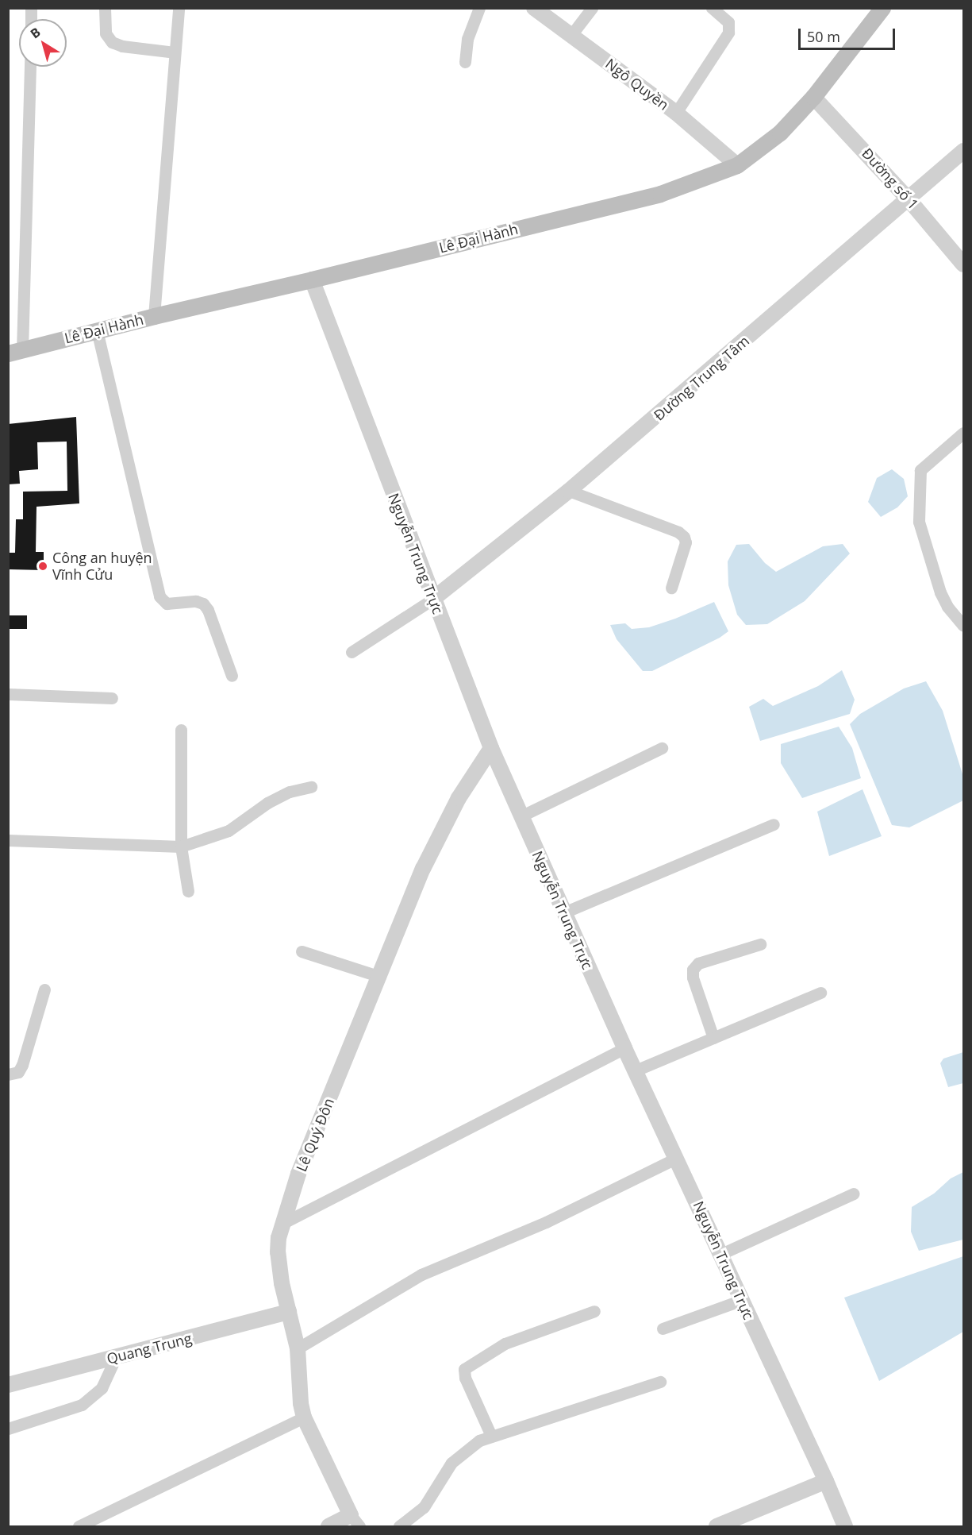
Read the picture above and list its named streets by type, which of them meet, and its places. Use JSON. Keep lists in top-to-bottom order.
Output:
{
  "streets": {
    "main road": ["Lê Đại Hành"],
    "street": [
      "Ngô Quyền",
      "Đường số 1",
      "Đường Trung Tâm",
      "Nguyễn Trung Trực",
      "Lê Quý Đôn",
      "Quang Trung"
    ]
  },
  "crossings": [
    ["Ngô Quyền", "Lê Đại Hành"],
    ["Đường số 1", "Lê Đại Hành"],
    ["Đường số 1", "Đường Trung Tâm"],
    ["Lê Đại Hành", "Nguyễn Trung Trực"],
    ["Đường Trung Tâm", "Nguyễn Trung Trực"],
    ["Nguyễn Trung Trực", "Lê Quý Đôn"],
    ["Lê Quý Đôn", "Quang Trung"]
  ],
  "places": ["Công an huyện Vĩnh Cửu"],
  "scale_bar": "50 m",
  "north": "top left"
}
